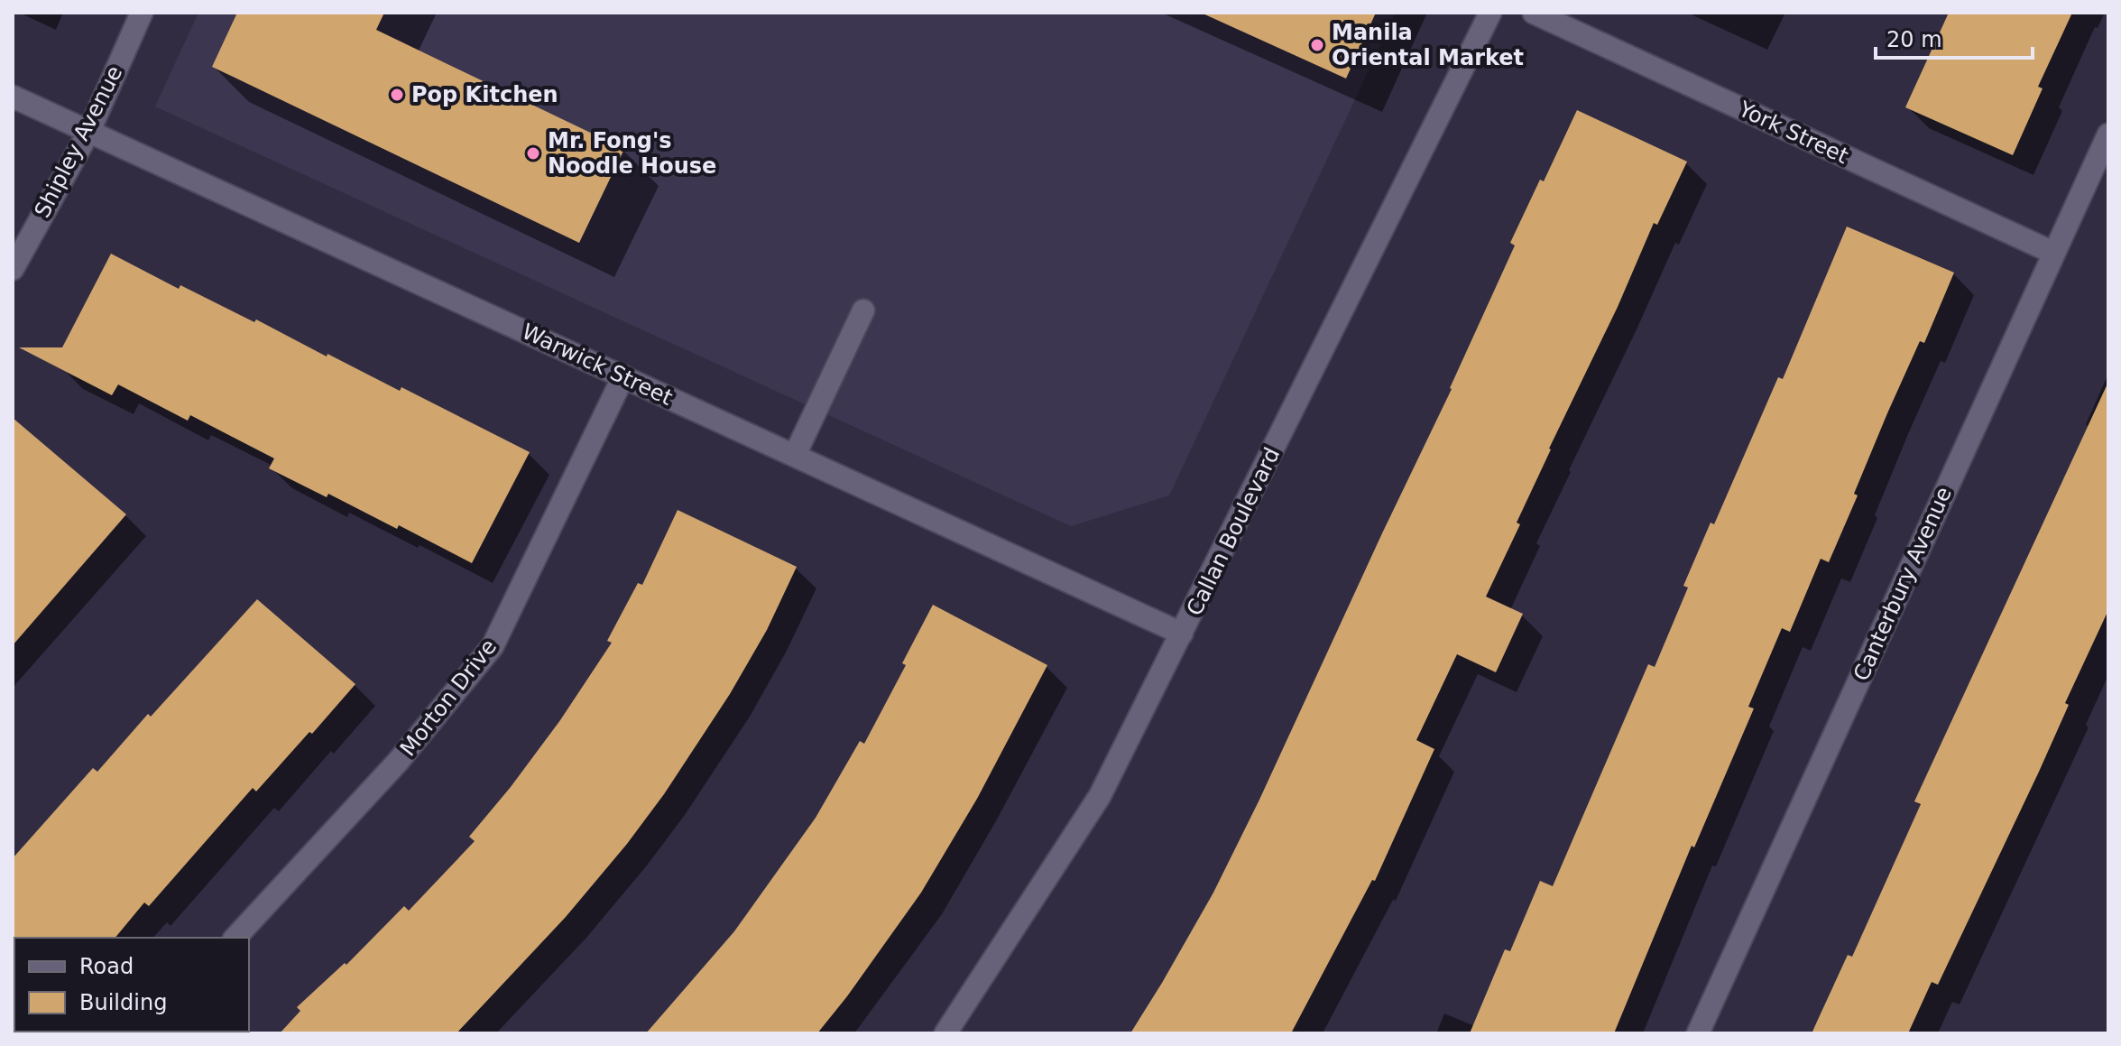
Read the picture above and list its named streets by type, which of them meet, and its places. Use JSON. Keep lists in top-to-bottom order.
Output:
{
  "streets": {
    "street": [
      "York Street",
      "Shipley Avenue",
      "Warwick Street",
      "Callan Boulevard",
      "Canterbury Avenue",
      "Morton Drive"
    ]
  },
  "crossings": [
    ["York Street", "Canterbury Avenue"],
    ["Shipley Avenue", "Warwick Street"],
    ["Warwick Street", "Callan Boulevard"],
    ["Warwick Street", "Morton Drive"]
  ],
  "places": ["Manila Oriental Market", "Pop Kitchen", "Mr. Fong's Noodle House"],
  "legend": ["Road", "Building"],
  "scale_bar": "20 m"
}
